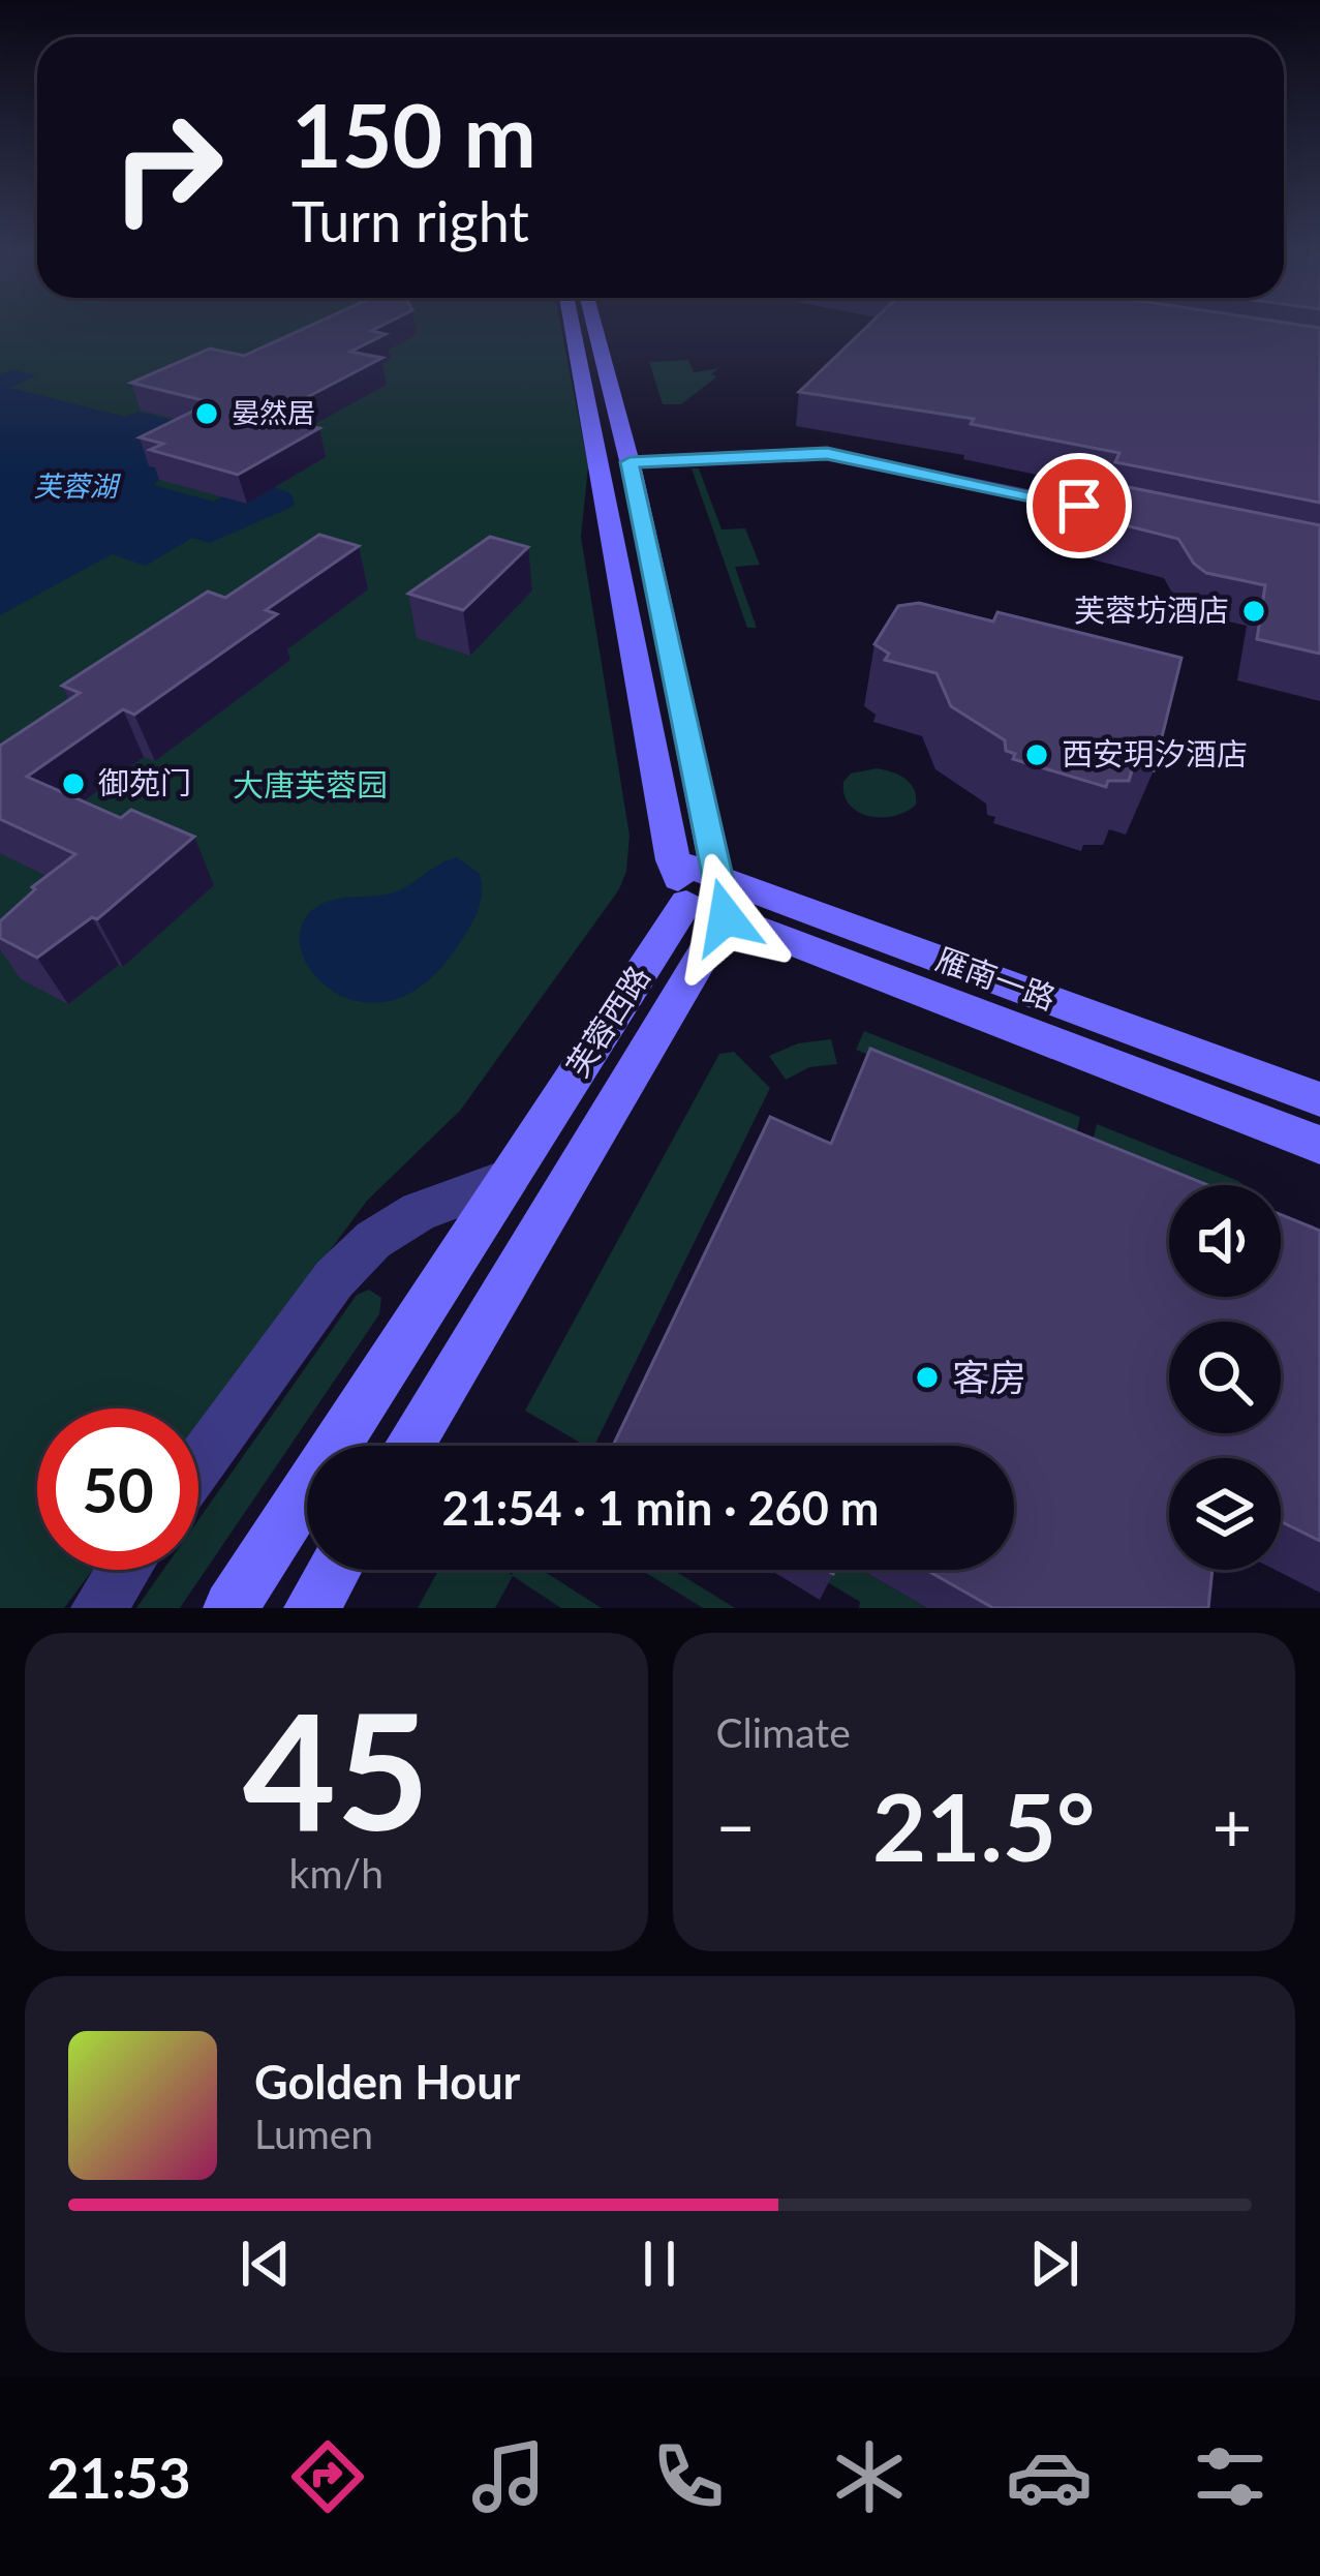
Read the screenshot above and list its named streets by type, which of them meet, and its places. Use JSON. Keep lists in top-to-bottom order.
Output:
{
  "streets": {
    "main road": ["雁南一路", "芙蓉西路"]
  },
  "crossings": [
    ["雁南一路", "芙蓉西路"]
  ],
  "water": ["芙蓉湖"],
  "parks": ["大唐芙蓉园"],
  "places": [
    "晏然居",
    "芙蓉坊酒店",
    "西安玥汐酒店",
    "御苑门",
    "客房"
  ],
  "page": {
    "turn": ["150 m", "Turn right"],
    "limit": "50",
    "trip": "21:54 · 1 min · 260 m",
    "tile": [
      ["45", "km/h"],
      "Climate"
    ],
    "heat": ["−", "21.5°", "+"],
    "song": ["Golden Hour", "Lumen"],
    "tabs": "21:53"
  }
}
